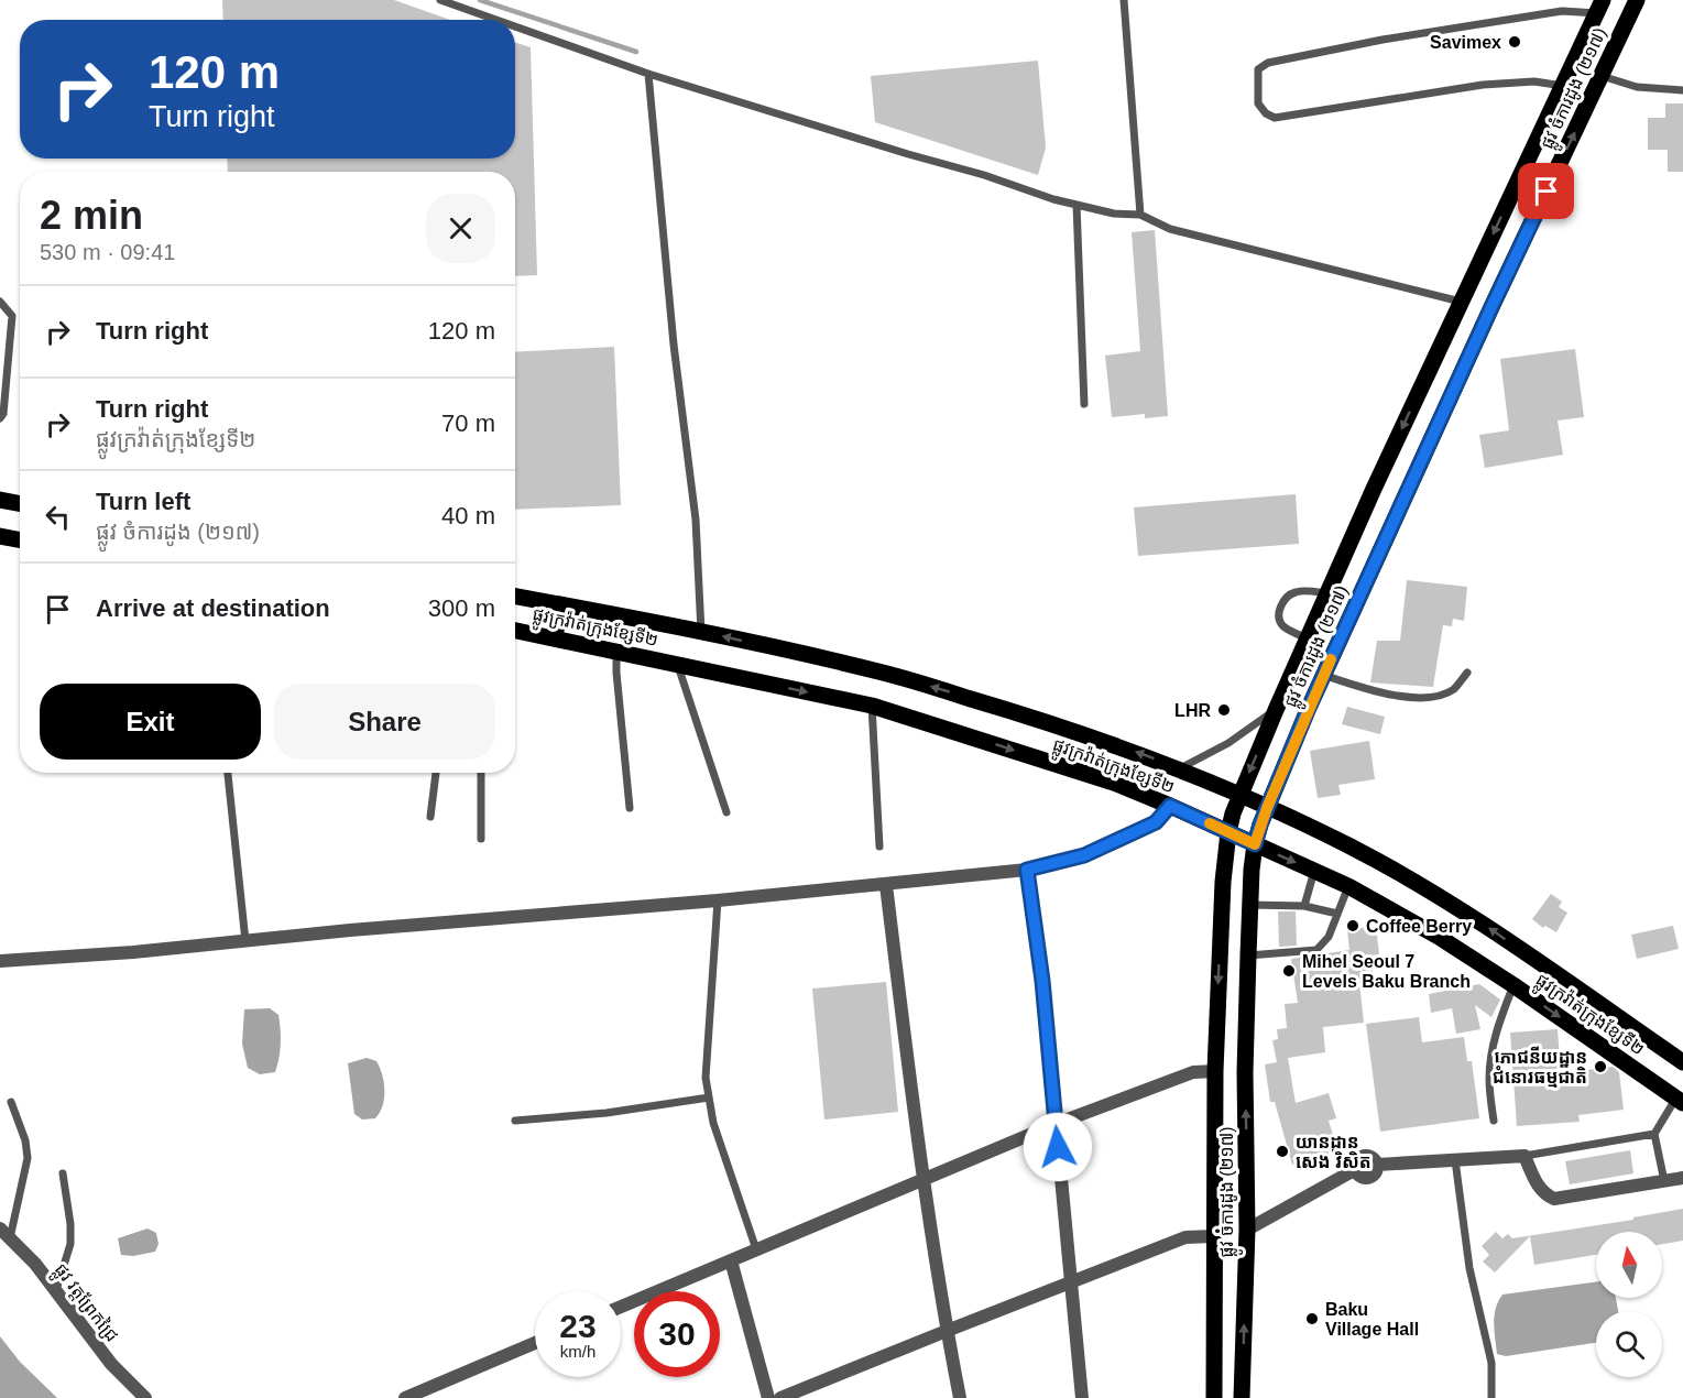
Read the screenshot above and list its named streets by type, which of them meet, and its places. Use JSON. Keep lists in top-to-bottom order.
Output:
{
  "streets": {
    "main road": ["ផ្លូវ ចំការដូង (២១៧)", "ផ្លូវក្រវ៉ាត់ក្រុងខ្សែទី២"],
    "street": ["ផ្លូវ វត្តព្រែកជ្រៃ"]
  },
  "crossings": [
    ["ផ្លូវ ចំការដូង (២១៧)", "ផ្លូវក្រវ៉ាត់ក្រុងខ្សែទី២"]
  ],
  "places": [
    "Savimex",
    "LHR",
    "Coffee Berry",
    "Mihel Seoul 7 Levels Baku Branch",
    "ភោជនីយដ្ឋាន ជំនោរធម្មជាតិ",
    "យានដ្ឋាន សេង វិសិត",
    "Baku Village Hall"
  ],
  "north": "top",
  "page": {
    "turn": ["120 m", "Turn right"],
    "heading": ["2 min", "530 m · 09:41"],
    "list": [
      {
        "name": "Turn right",
        "value": "120 m"
      },
      {
        "name": "Turn right",
        "note": "ផ្លូវក្រវ៉ាត់ក្រុងខ្សែទី២",
        "value": "70 m"
      },
      {
        "name": "Turn left",
        "note": "ផ្លូវ ចំការដូង (២១៧)",
        "value": "40 m"
      },
      {
        "name": "Arrive at destination",
        "value": "300 m"
      }
    ],
    "buttons": ["Exit", "Share"],
    "speed": "23 km/h",
    "limit": "30"
  }
}
